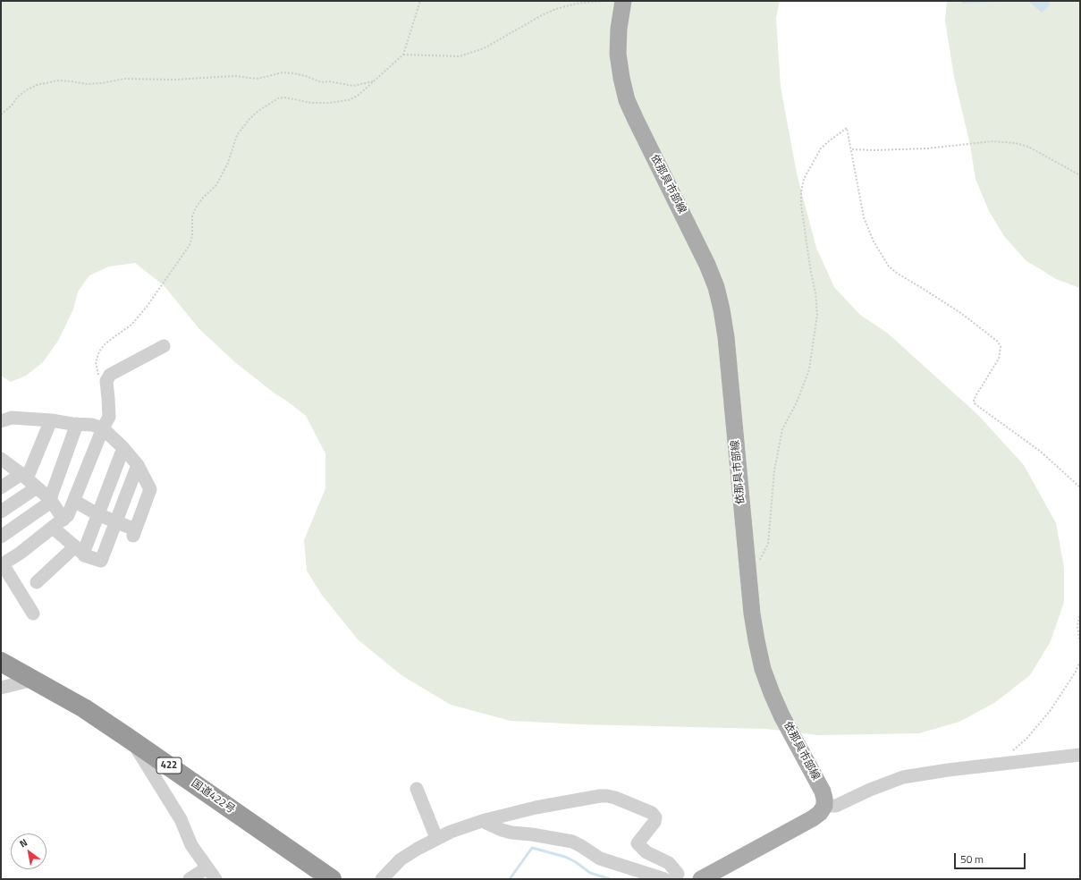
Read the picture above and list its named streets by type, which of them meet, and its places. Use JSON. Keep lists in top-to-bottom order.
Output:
{
  "streets": {
    "highway": ["422", "国道422号"],
    "main road": ["依那具市部線"]
  },
  "scale_bar": "50 m",
  "north": "top left"
}
